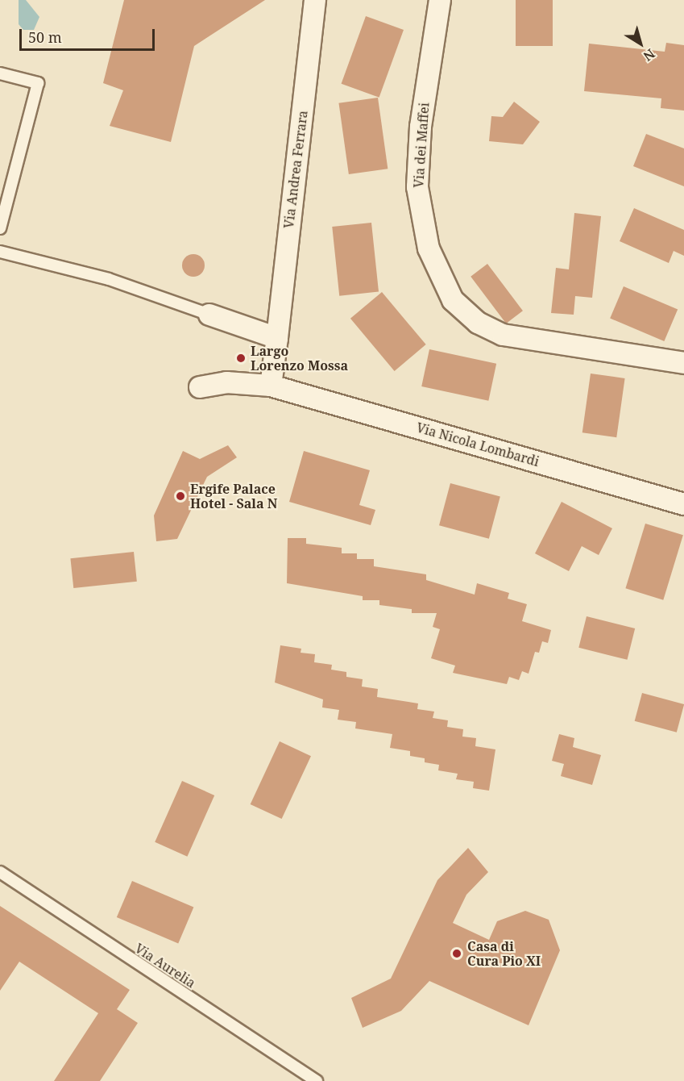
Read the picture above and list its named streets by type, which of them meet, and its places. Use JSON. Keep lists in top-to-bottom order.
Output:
{
  "streets": {
    "street": ["Via dei Maffei", "Via Andrea Ferrara", "Via Nicola Lombardi"],
    "lane": ["Via Aurelia"]
  },
  "places": ["Largo Lorenzo Mossa", "Ergife Palace Hotel - Sala N", "Casa di Cura Pio XI"],
  "scale_bar": "50 m",
  "north": "bottom right"
}
